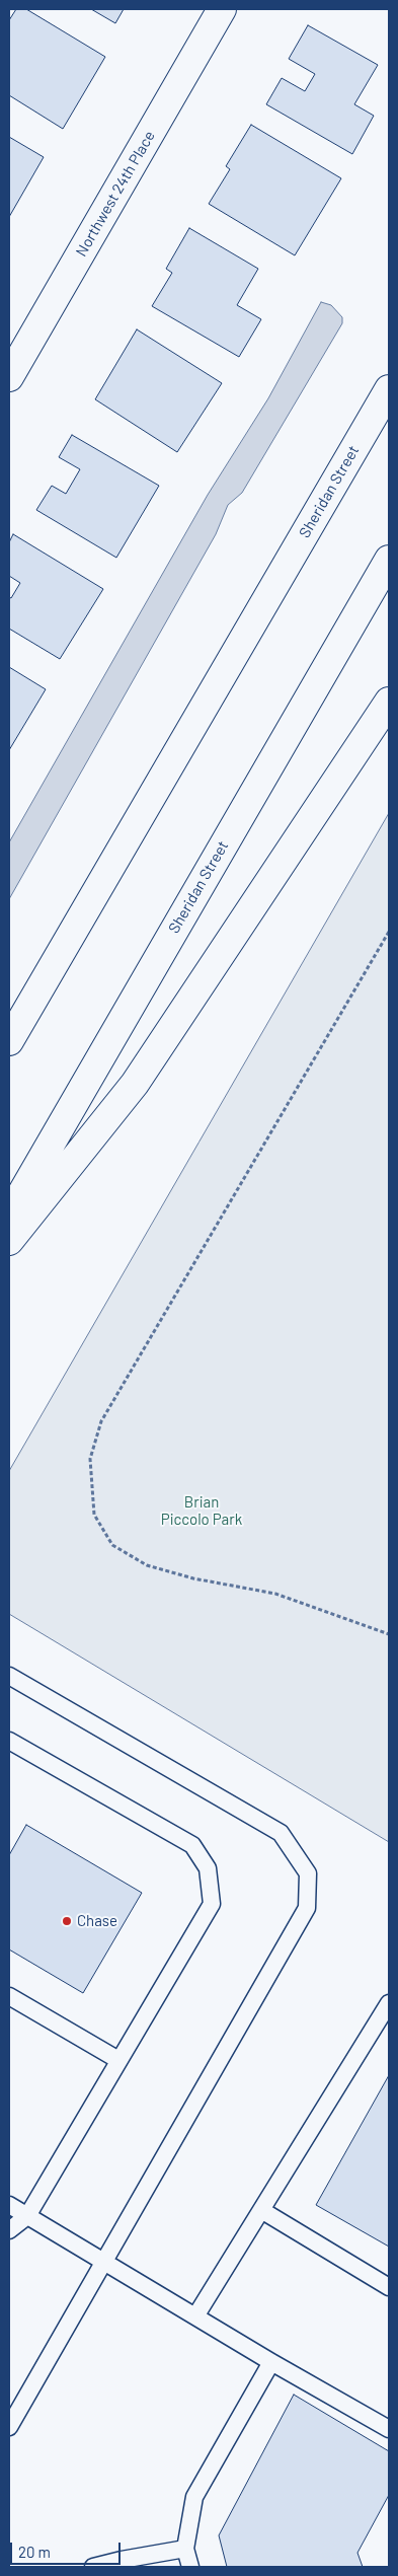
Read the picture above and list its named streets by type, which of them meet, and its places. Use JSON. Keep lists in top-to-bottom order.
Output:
{
  "streets": {
    "main road": ["Northwest 24th Place", "Sheridan Street"]
  },
  "parks": ["Brian Piccolo Park"],
  "places": ["Chase"],
  "scale_bar": "20 m"
}
